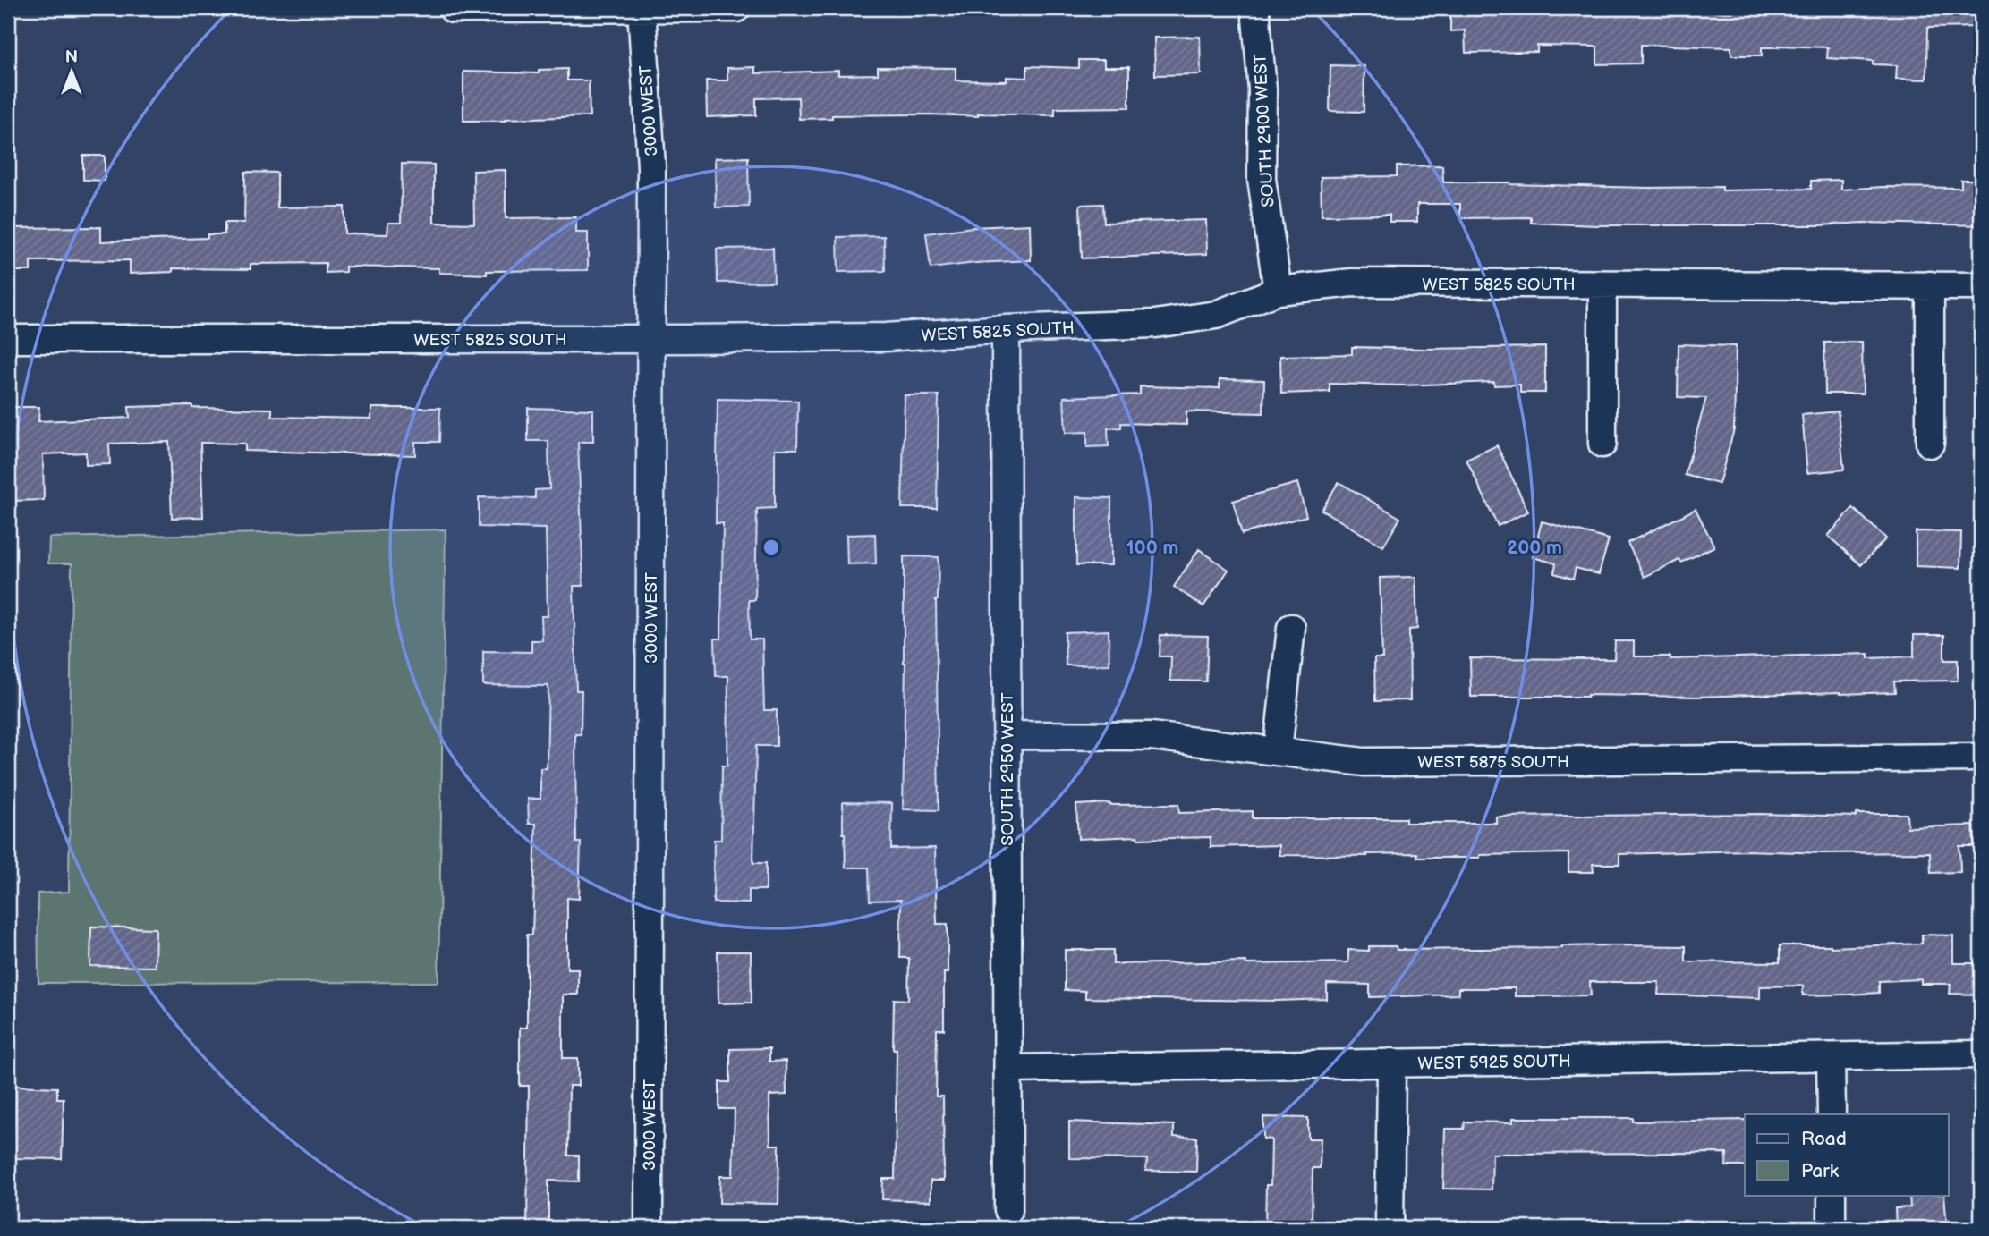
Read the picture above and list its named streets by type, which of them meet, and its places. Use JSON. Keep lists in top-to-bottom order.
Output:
{
  "streets": {
    "street": [
      "3000 WEST",
      "SOUTH 2900 WEST",
      "WEST 5825 SOUTH",
      "WEST 5875 SOUTH",
      "SOUTH 2950 WEST",
      "WEST 5925 SOUTH"
    ]
  },
  "crossings": [
    ["3000 WEST", "WEST 5825 SOUTH"],
    ["SOUTH 2900 WEST", "WEST 5825 SOUTH"],
    ["WEST 5825 SOUTH", "SOUTH 2950 WEST"],
    ["WEST 5875 SOUTH", "SOUTH 2950 WEST"],
    ["SOUTH 2950 WEST", "WEST 5925 SOUTH"]
  ],
  "legend": ["Road", "Park"],
  "north": "top",
  "rings": ["100 m", "200 m"]
}
